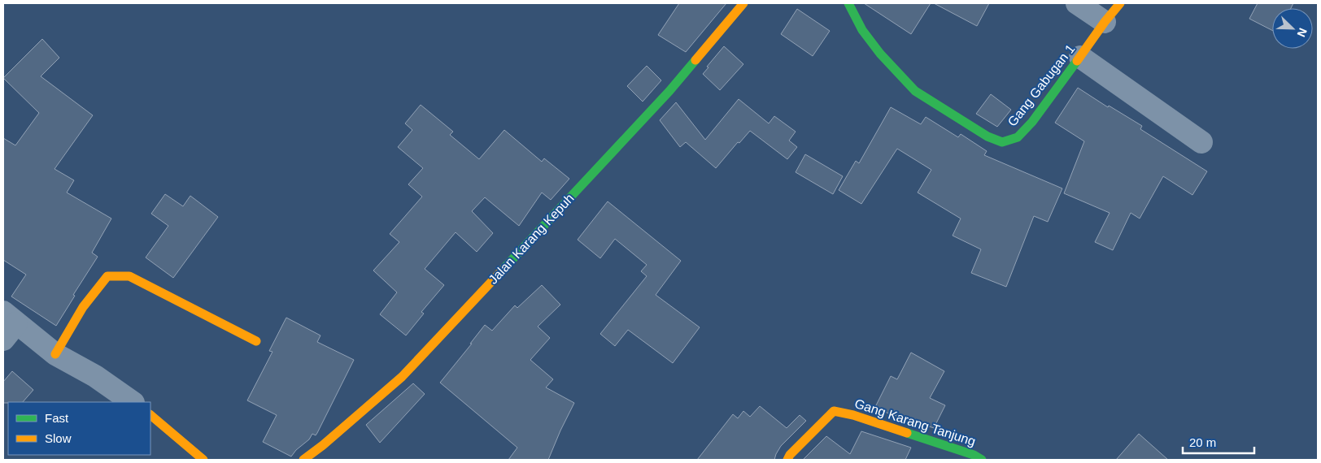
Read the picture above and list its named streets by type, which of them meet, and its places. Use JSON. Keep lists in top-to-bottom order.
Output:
{
  "streets": {
    "street": ["Gang Gabugan 1", "Jalan Karang Kepuh", "Gang Karang Tanjung"]
  },
  "legend": ["Fast", "Slow"],
  "scale_bar": "20 m",
  "north": "bottom right"
}
